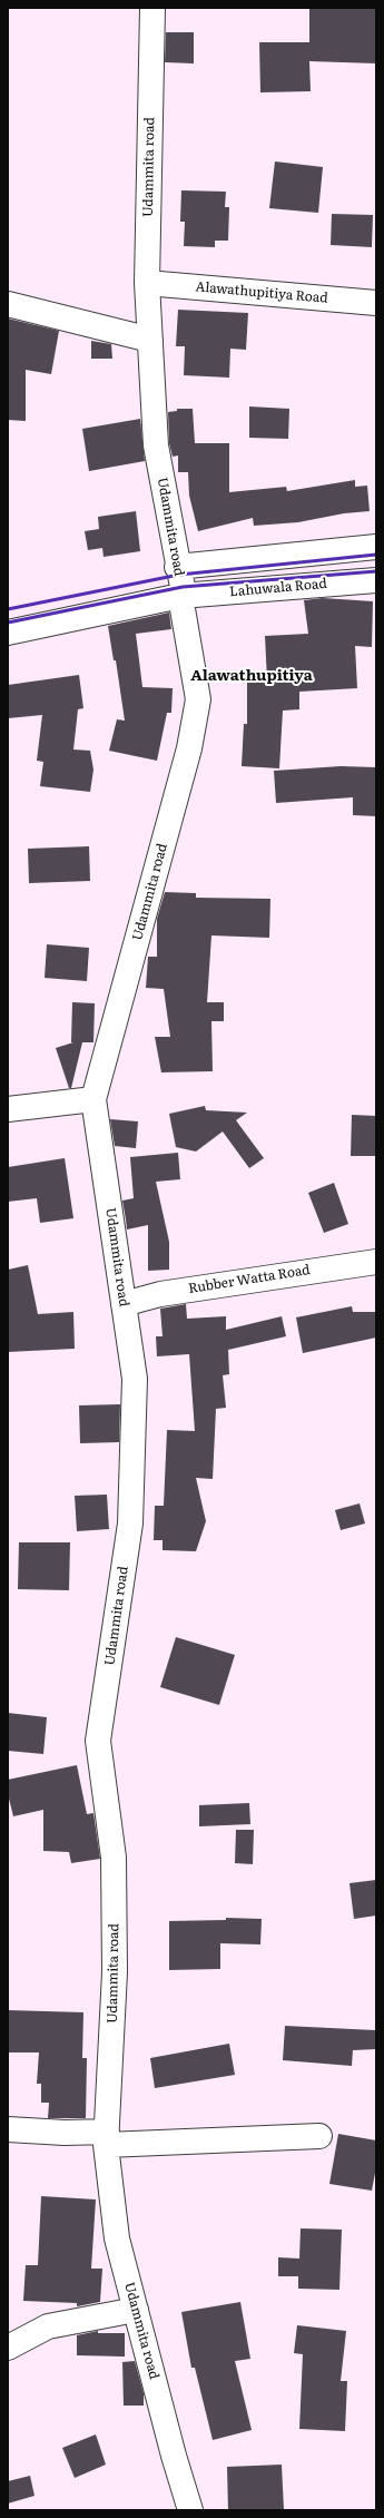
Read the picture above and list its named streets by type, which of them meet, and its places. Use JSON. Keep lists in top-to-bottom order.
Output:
{
  "streets": {
    "street": [
      "Udammita road",
      "Alawathupitiya Road",
      "Lahuwala Road",
      "Rubber Watta Road"
    ]
  },
  "crossings": [
    ["Udammita road", "Alawathupitiya Road"],
    ["Udammita road", "Lahuwala Road"],
    ["Udammita road", "Rubber Watta Road"]
  ],
  "districts": ["Alawathupitiya"]
}
